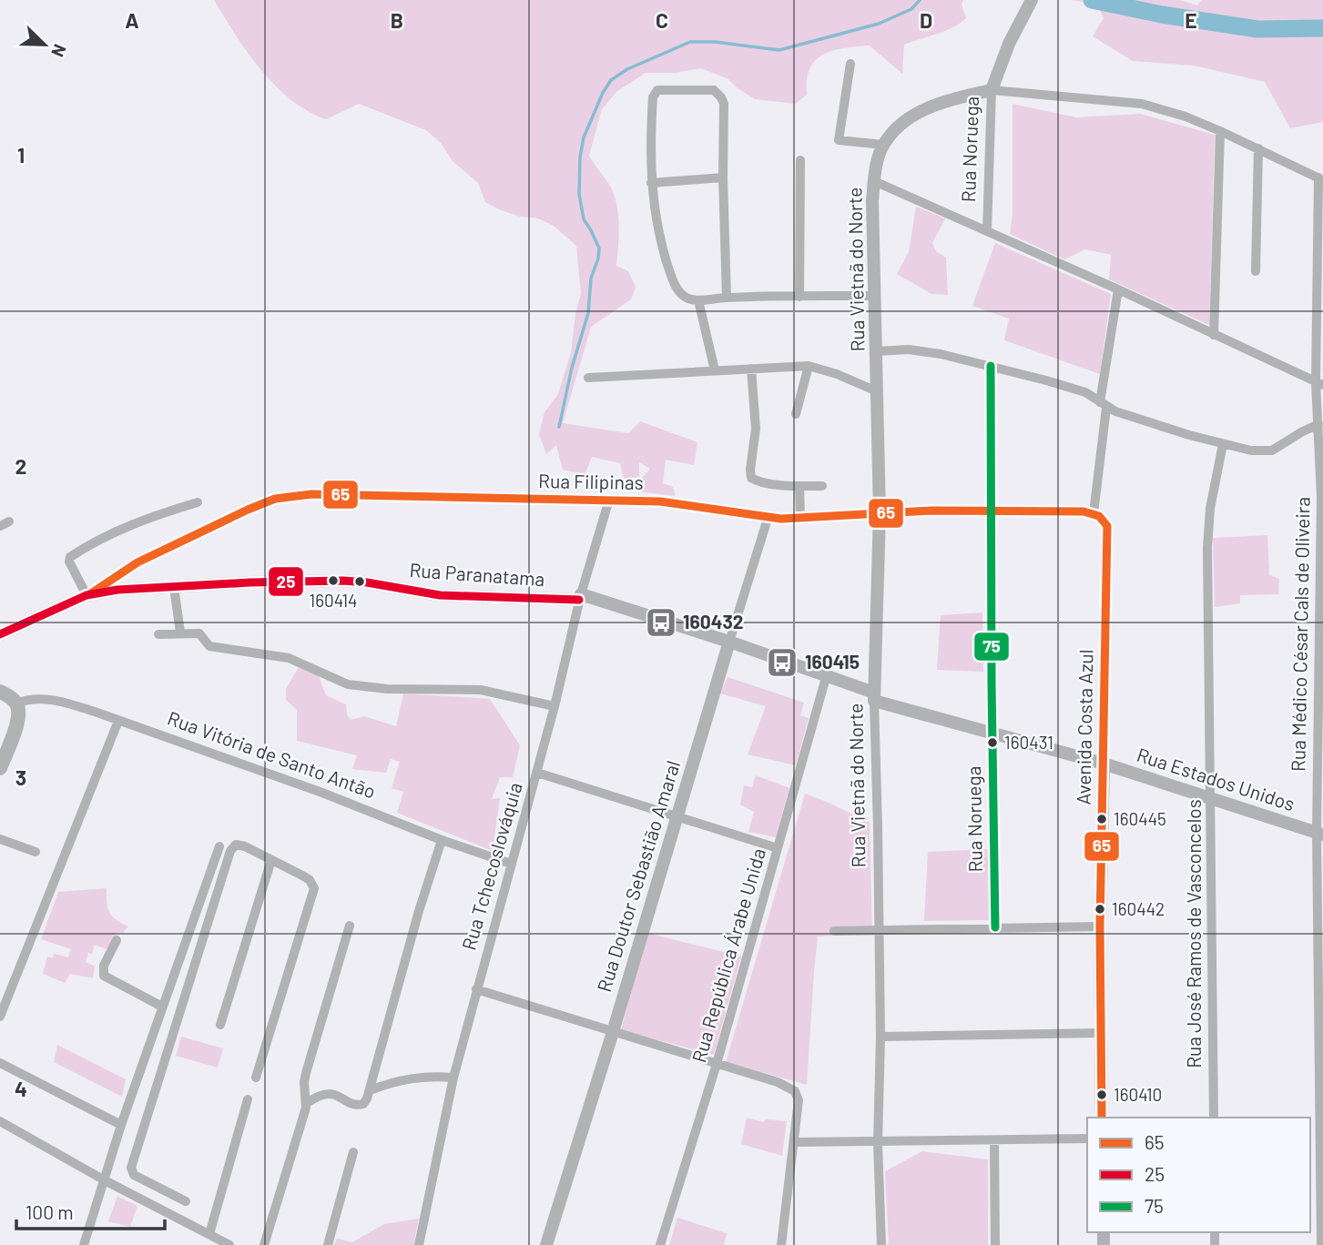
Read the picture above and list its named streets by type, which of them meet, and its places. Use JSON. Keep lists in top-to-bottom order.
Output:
{
  "streets": {
    "street": [
      "Rua Noruega",
      "Rua Vietnã do Norte",
      "Rua Filipinas",
      "Rua Paranatama",
      "Rua Médico César Cals de Oliveira",
      "Avenida Costa Azul",
      "Rua Vitória de Santo Antão",
      "Rua Estados Unidos",
      "Rua Tchecoslováquia",
      "Rua Doutor Sebastião Amaral",
      "Rua José Ramos de Vasconcelos",
      "Rua República Árabe Unida"
    ]
  },
  "crossings": [
    ["Rua Noruega", "Rua Filipinas"],
    ["Rua Noruega", "Rua Estados Unidos"],
    ["Rua Vietnã do Norte", "Rua Filipinas"],
    ["Rua Vietnã do Norte", "Rua Paranatama"],
    ["Rua Vietnã do Norte", "Rua Estados Unidos"],
    ["Rua Filipinas", "Rua Paranatama"],
    ["Rua Filipinas", "Avenida Costa Azul"],
    ["Rua Filipinas", "Rua Tchecoslováquia"],
    ["Rua Filipinas", "Rua Doutor Sebastião Amaral"],
    ["Rua Paranatama", "Rua Estados Unidos"],
    ["Rua Paranatama", "Rua Tchecoslováquia"],
    ["Rua Paranatama", "Rua Doutor Sebastião Amaral"],
    ["Rua Paranatama", "Rua República Árabe Unida"],
    ["Rua Médico César Cals de Oliveira", "Rua Estados Unidos"],
    ["Avenida Costa Azul", "Rua Estados Unidos"],
    ["Rua Vitória de Santo Antão", "Rua Tchecoslováquia"],
    ["Rua Estados Unidos", "Rua José Ramos de Vasconcelos"]
  ],
  "places": {
    "other": [
      "160414",
      "160431",
      "160445",
      "160442",
      "160410"
    ],
    "bus stop": ["160432", "160415"]
  },
  "lines": ["transit line 75", "transit line 65", "transit line 25"],
  "legend": ["65", "25", "75"],
  "scale_bar": "100 m",
  "north": "bottom right",
  "grid": {
    "columns": [
      "A",
      "B",
      "C",
      "D",
      "E"
    ],
    "rows": [
      "1",
      "2",
      "3",
      "4"
    ]
  }
}
